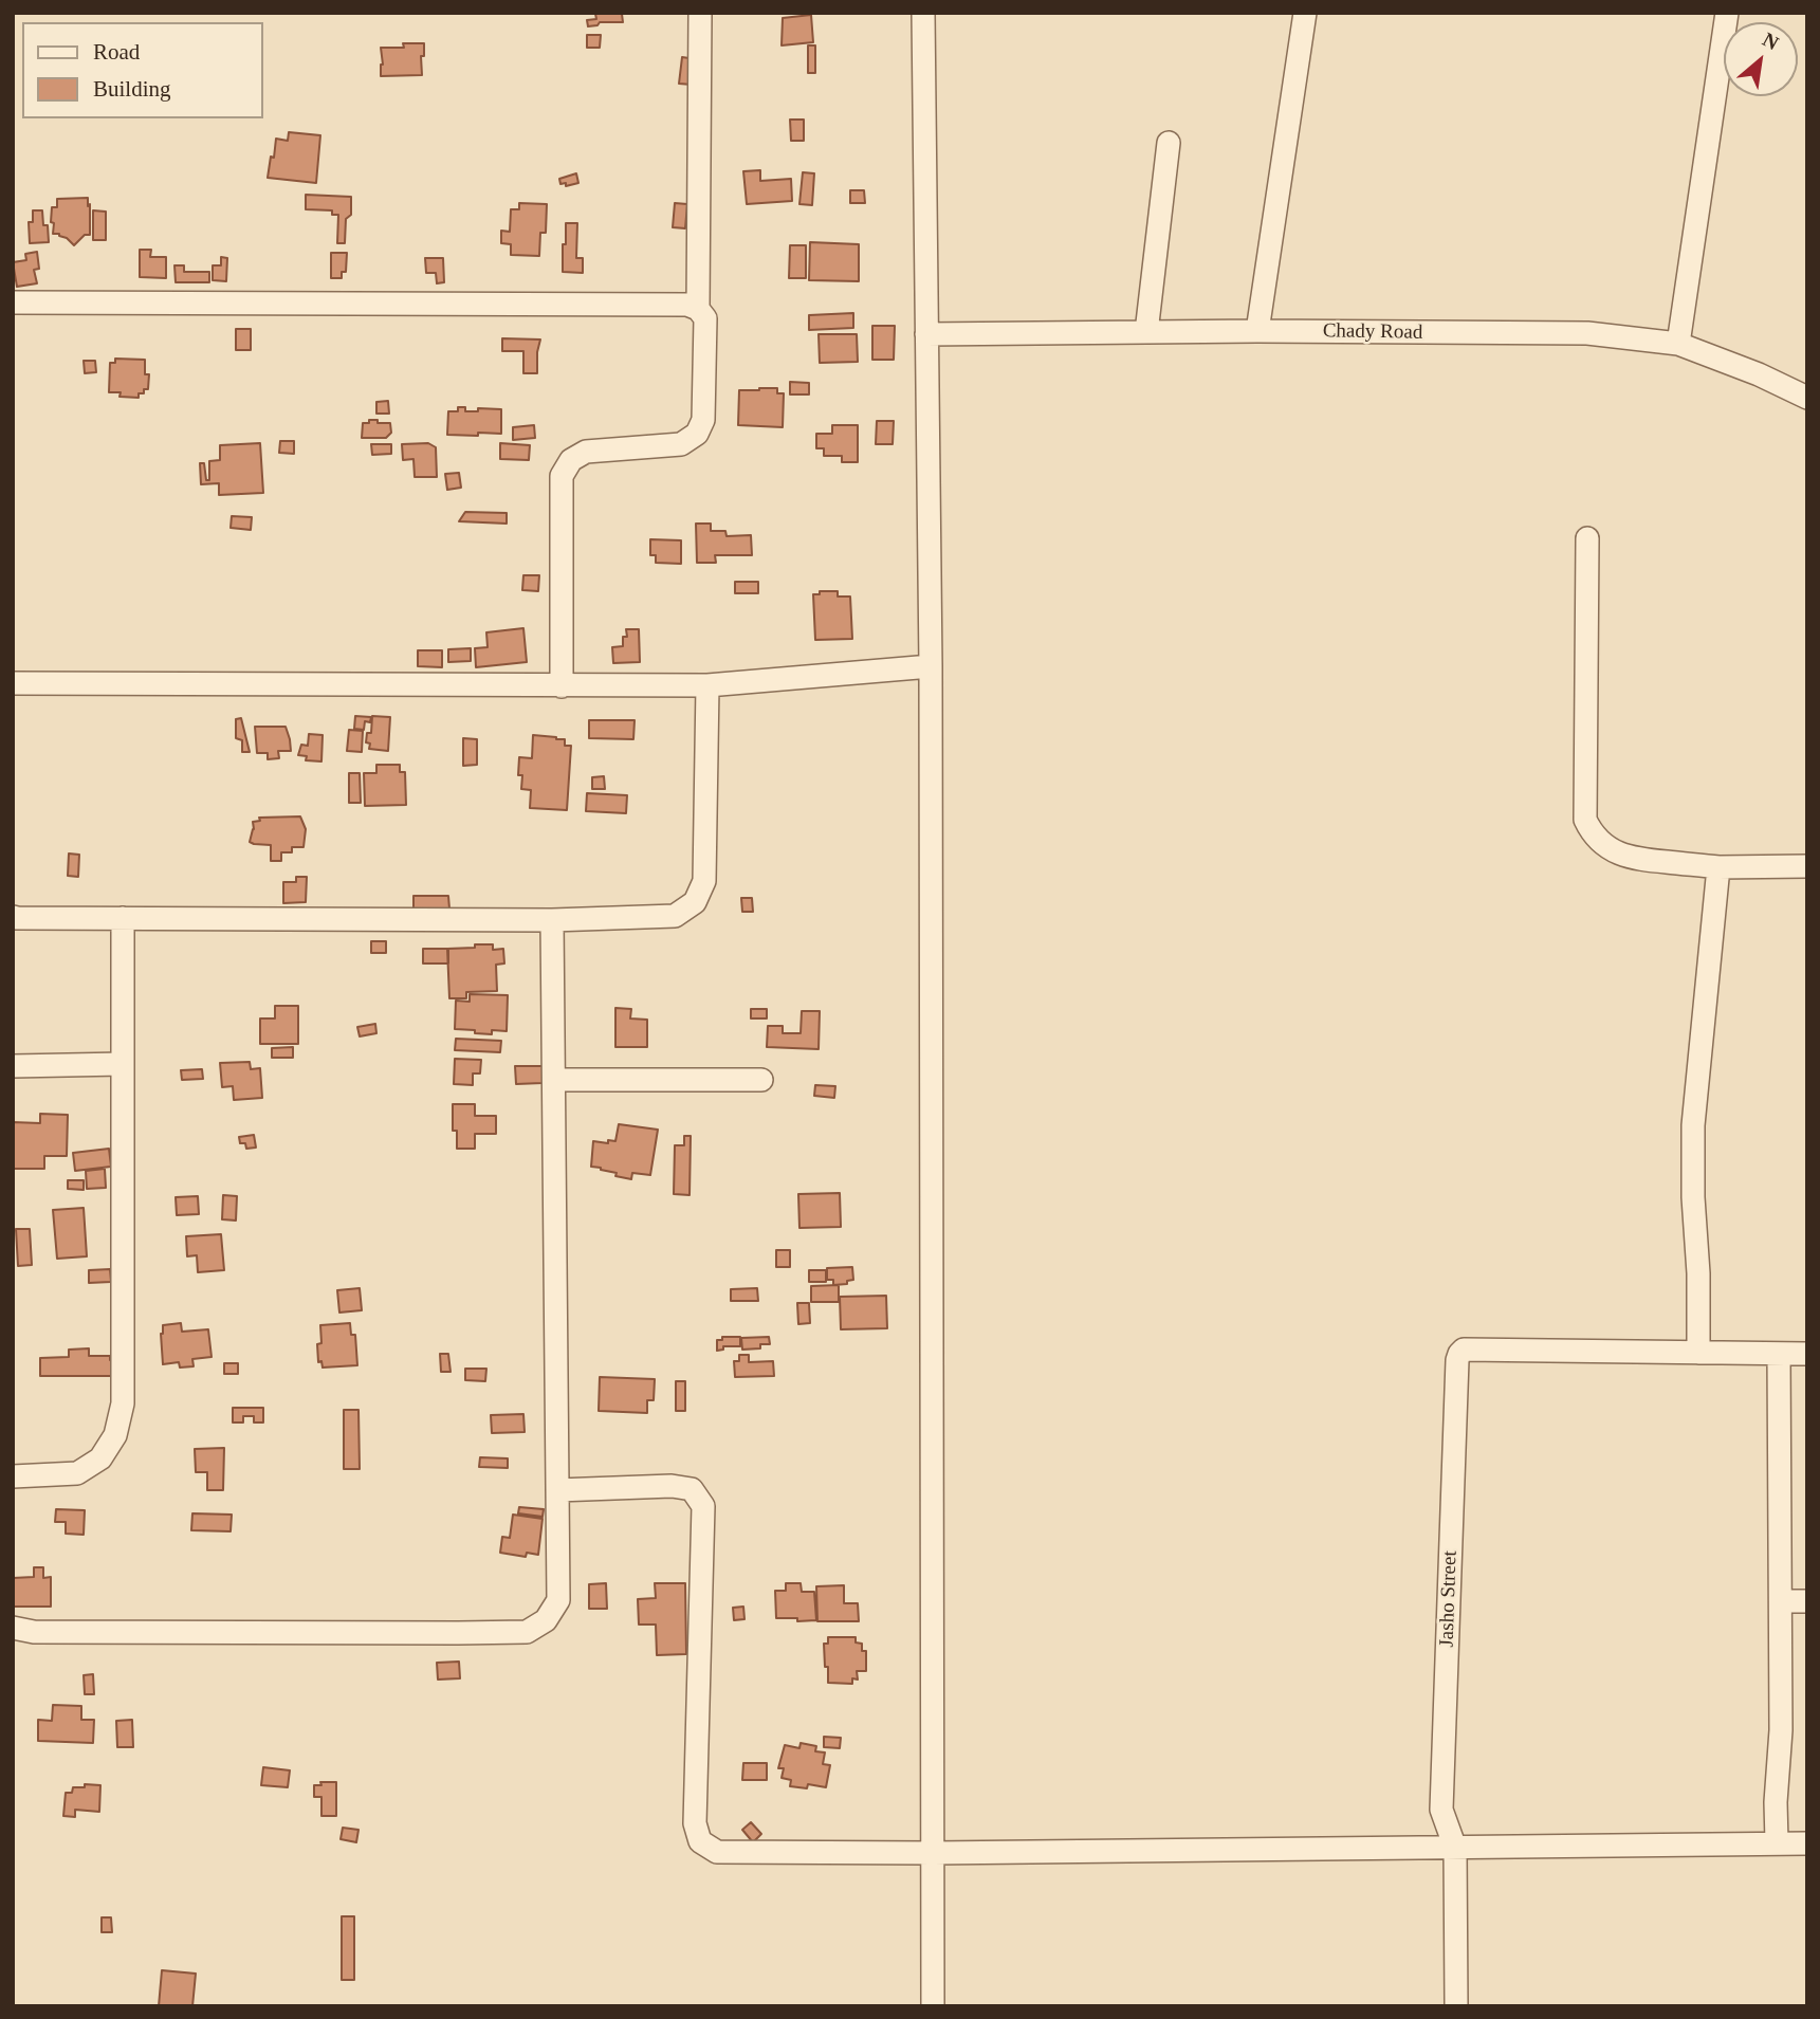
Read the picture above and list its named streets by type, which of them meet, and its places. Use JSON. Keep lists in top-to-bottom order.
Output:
{
  "streets": {
    "street": ["Chady Road", "Jasho Street"]
  },
  "legend": ["Road", "Building"],
  "north": "top right"
}
